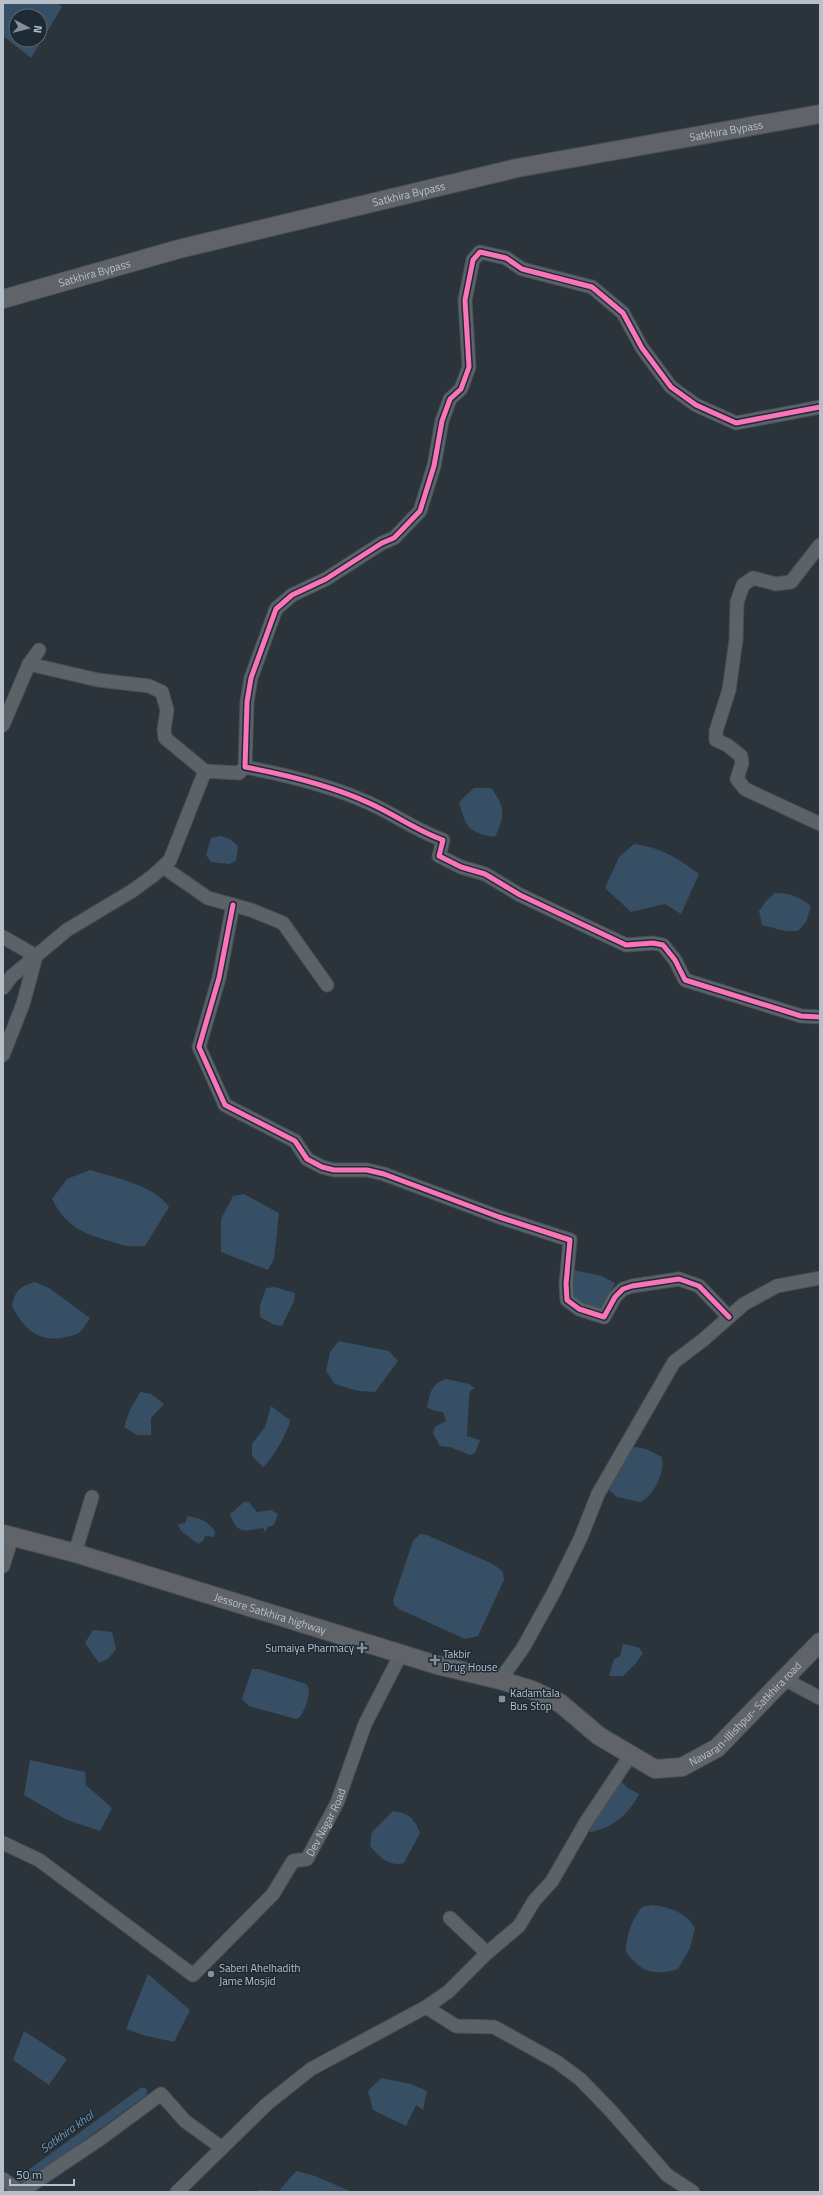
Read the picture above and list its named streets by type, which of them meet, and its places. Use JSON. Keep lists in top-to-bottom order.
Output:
{
  "streets": {
    "highway": ["Satkhira Bypass", "Jessore Satkhira highway", "Navaran-Illishpur- Satkhira road"],
    "street": ["Dev Nagar Road"]
  },
  "crossings": [
    ["Jessore Satkhira highway", "Navaran-Illishpur- Satkhira road"],
    ["Jessore Satkhira highway", "Dev Nagar Road"]
  ],
  "water": ["Satkhira khal"],
  "places": {
    "health": ["Sumaiya Pharmacy", "Takbir Drug House"],
    "transit": ["Kadamtala Bus Stop"],
    "other": ["Saberi Ahelhadith Jame Mosjid"]
  },
  "scale_bar": "50 m",
  "north": "right"
}
